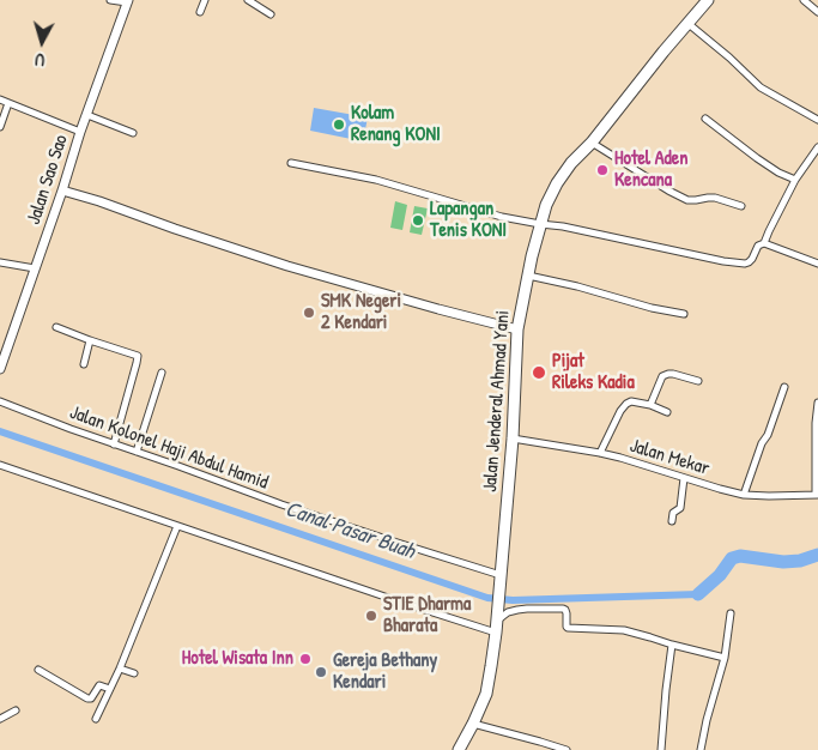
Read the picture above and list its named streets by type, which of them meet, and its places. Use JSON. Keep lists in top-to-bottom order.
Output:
{
  "streets": {
    "highway": ["Jalan Jenderal Ahmad Yani"],
    "street": ["Jalan Sao Sao", "Jalan Kolonel Haji Abdul Hamid", "Jalan Mekar"]
  },
  "crossings": [
    ["Jalan Jenderal Ahmad Yani", "Jalan Kolonel Haji Abdul Hamid"],
    ["Jalan Jenderal Ahmad Yani", "Jalan Mekar"]
  ],
  "water": ["Canal Pasar Buah"],
  "places": [
    "Kolam Renang KONI",
    "Hotel Aden Kencana",
    "Lapangan Tenis KONI",
    "SMK Negeri 2 Kendari",
    "Pijat Rileks Kadia",
    "STIE Dharma Bharata",
    "Hotel Wisata Inn",
    "Gereja Bethany Kendari"
  ],
  "north": "bottom"
}
